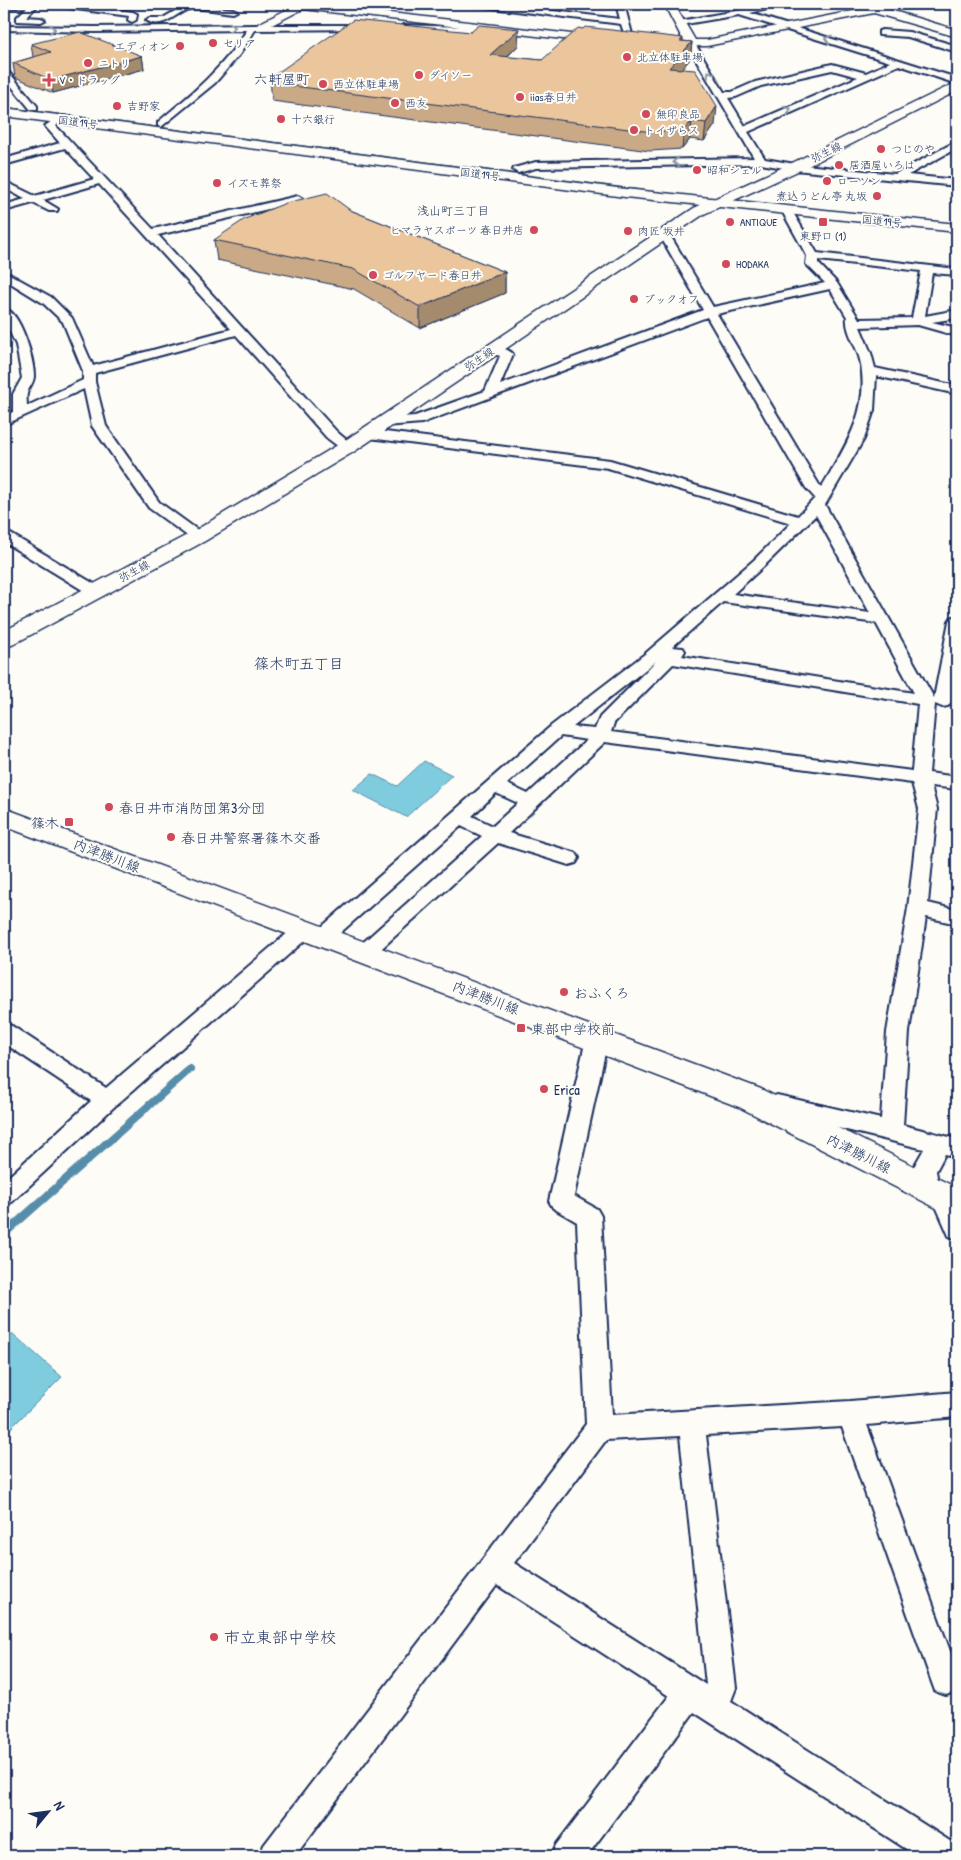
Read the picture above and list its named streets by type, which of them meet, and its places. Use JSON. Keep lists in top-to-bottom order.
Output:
{
  "streets": {
    "main road": ["国道19号", "弥生線", "内津勝川線"]
  },
  "crossings": [
    ["国道19号", "弥生線"]
  ],
  "districts": ["六軒屋町", "浅山町三丁目", "篠木町五丁目"],
  "places": {
    "other": [
      "セリア",
      "エディオン",
      "北立体駐車場",
      "ニトリ",
      "ダイソー",
      "西立体駐車場",
      "iias春日井",
      "西友",
      "吉野家",
      "無印良品",
      "十六銀行",
      "トイザらス",
      "つじのや",
      "居酒屋いろは",
      "昭和シェル",
      "ローソン",
      "イズモ葬祭",
      "煮込うどん亭 丸坂",
      "ANTIQUE",
      "ヒマラヤスポーツ 春日井店",
      "肉匠 坂井",
      "HODAKA",
      "ゴルフヤード春日井",
      "ブックオフ",
      "春日井市消防団第3分団",
      "春日井警察署篠木交番",
      "おふくろ",
      "Erica",
      "市立東部中学校"
    ],
    "health": ["V・ドラッグ"],
    "transit": ["東野口 (1)", "篠木", "東部中学校前"]
  },
  "north": "top right"
}
